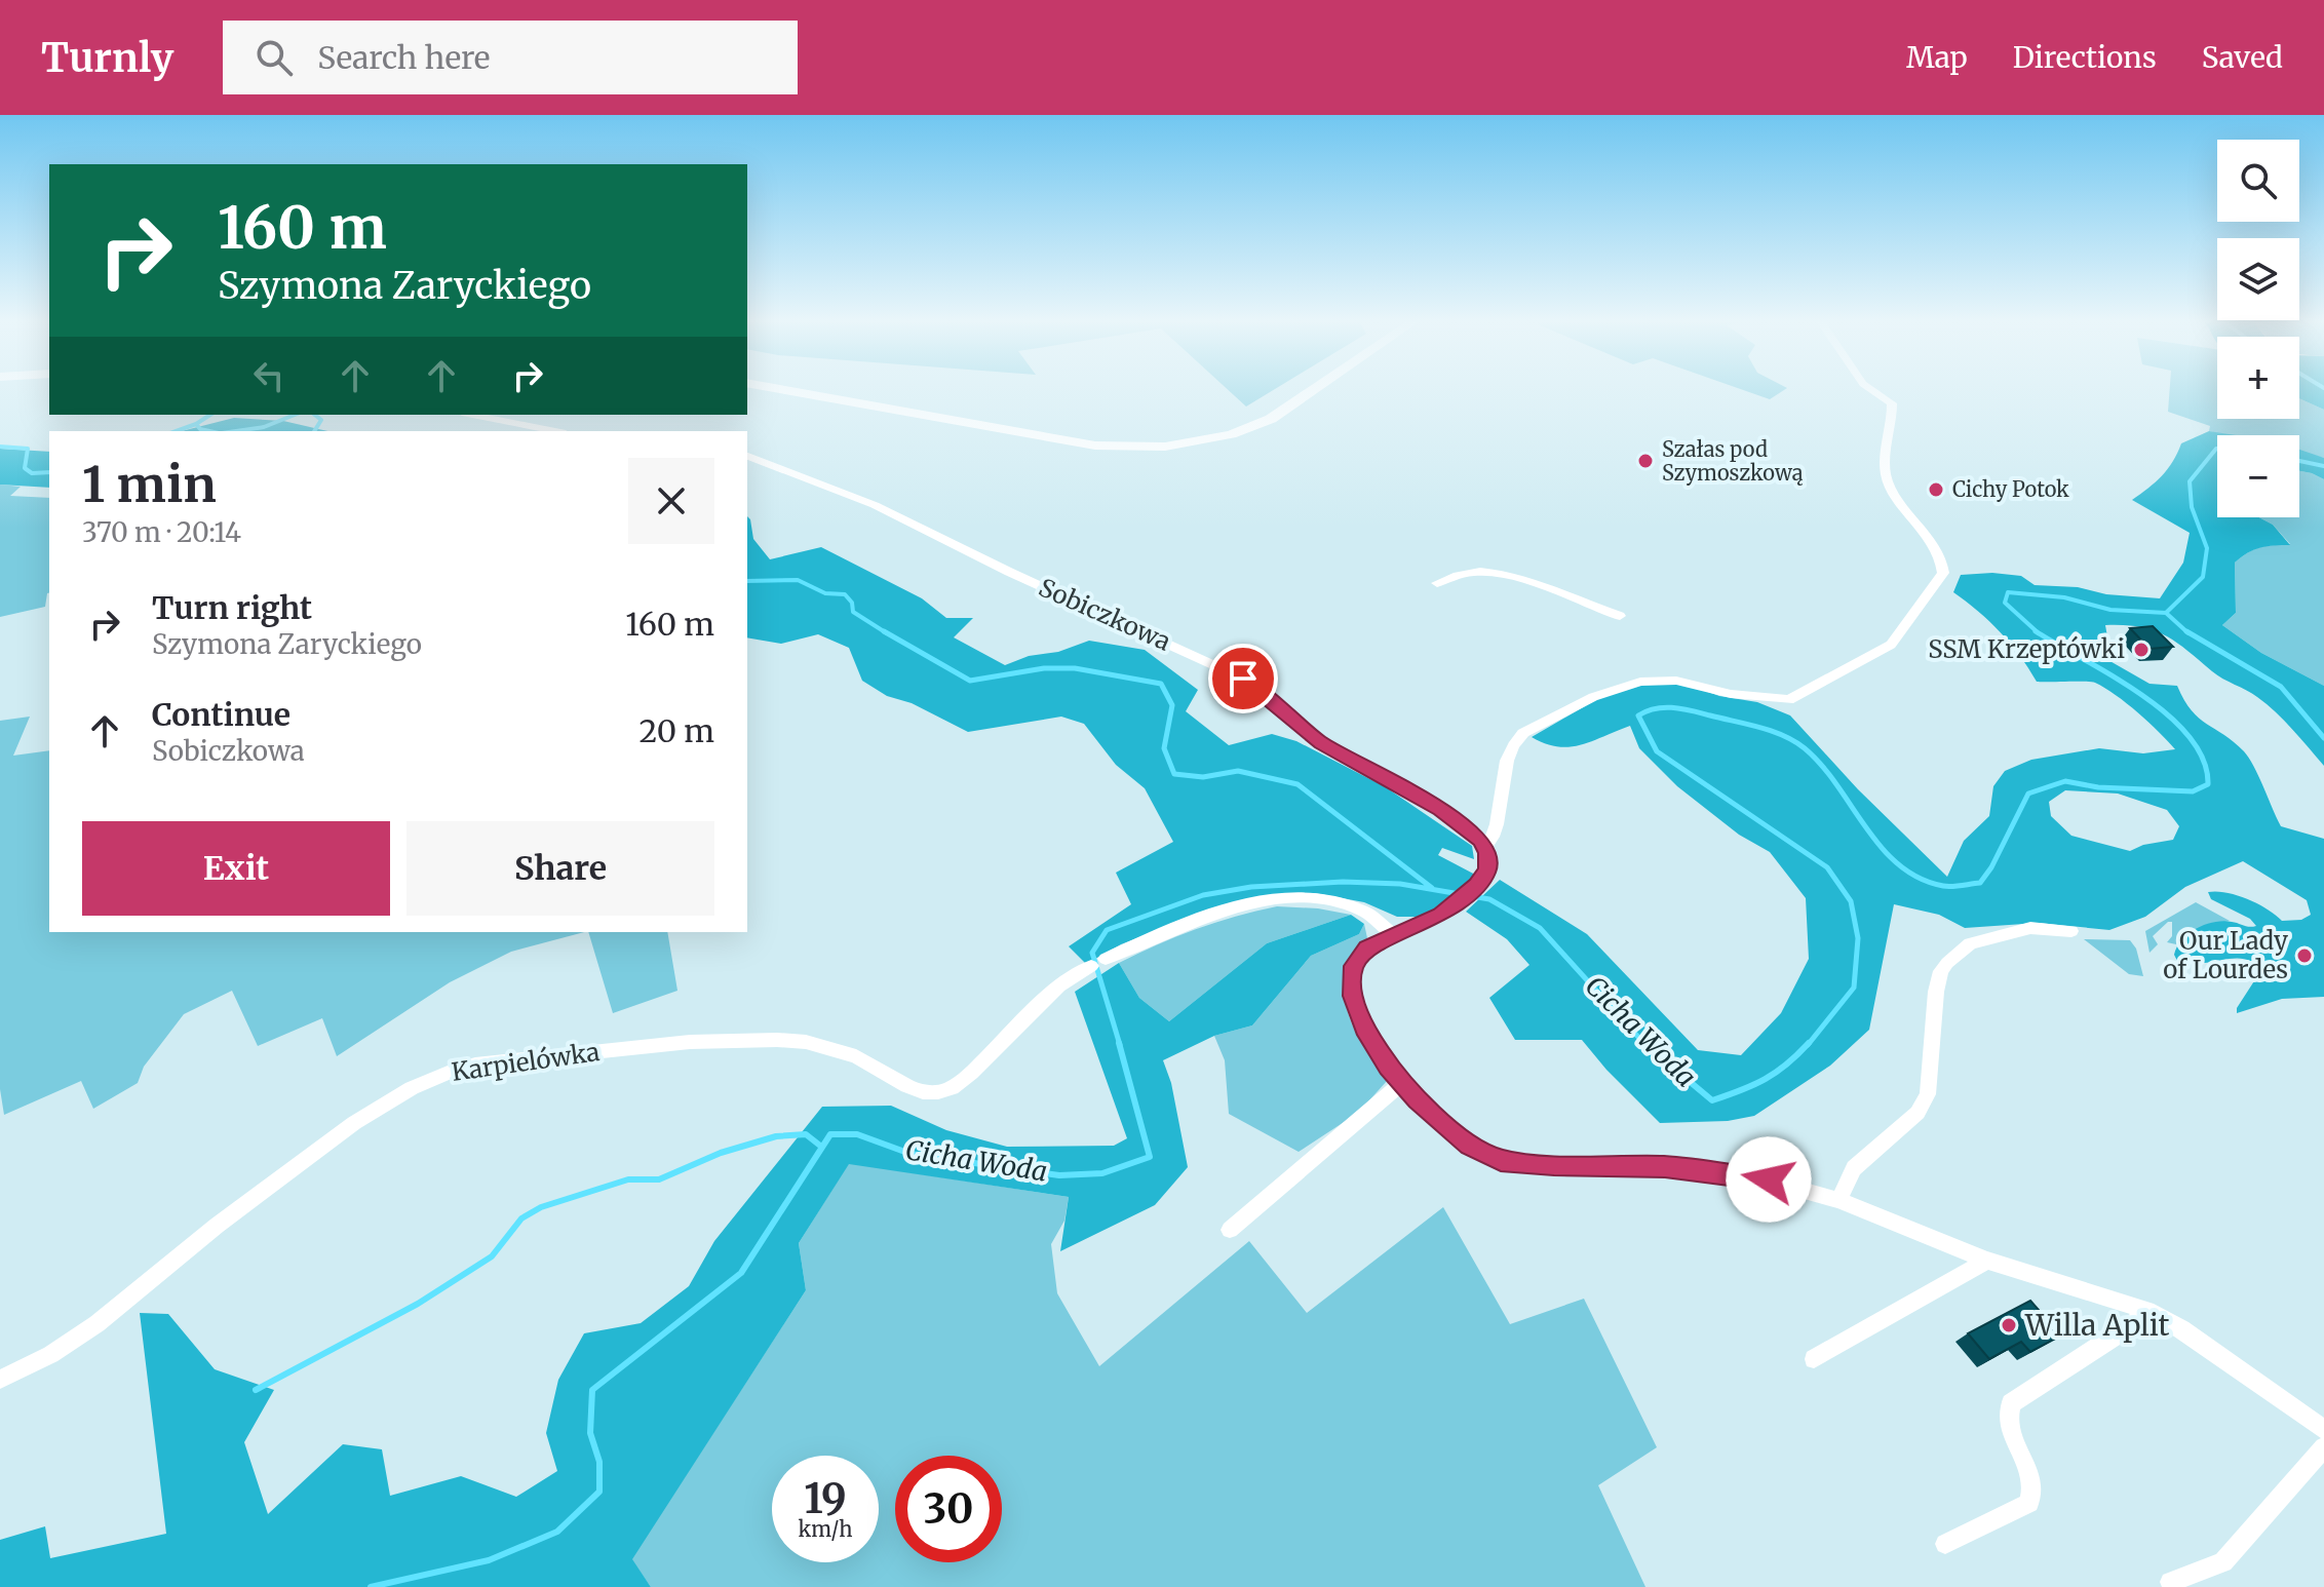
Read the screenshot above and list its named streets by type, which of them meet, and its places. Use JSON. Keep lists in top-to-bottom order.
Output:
{
  "streets": {
    "street": ["Sobiczkowa", "Karpielówka"]
  },
  "water": ["Cicha Woda"],
  "places": [
    "Szałas pod Szymoszkową",
    "Cichy Potok",
    "SSM Krzeptówki",
    "Our Lady of Lourdes",
    "Willa Aplit"
  ],
  "page": {
    "header": "Turnly",
    "search": "Search here",
    "nav": ["Map", "Directions", "Saved"],
    "map_buttons": ["+", "−"],
    "turn": ["160 m", "Szymona Zaryckiego"],
    "heading": ["1 min", "370 m · 20:14"],
    "list": [
      {
        "name": "Turn right",
        "note": "Szymona Zaryckiego",
        "value": "160 m"
      },
      {
        "name": "Continue",
        "note": "Sobiczkowa",
        "value": "20 m"
      }
    ],
    "buttons": ["Exit", "Share"],
    "speed": "19 km/h",
    "limit": "30"
  }
}
